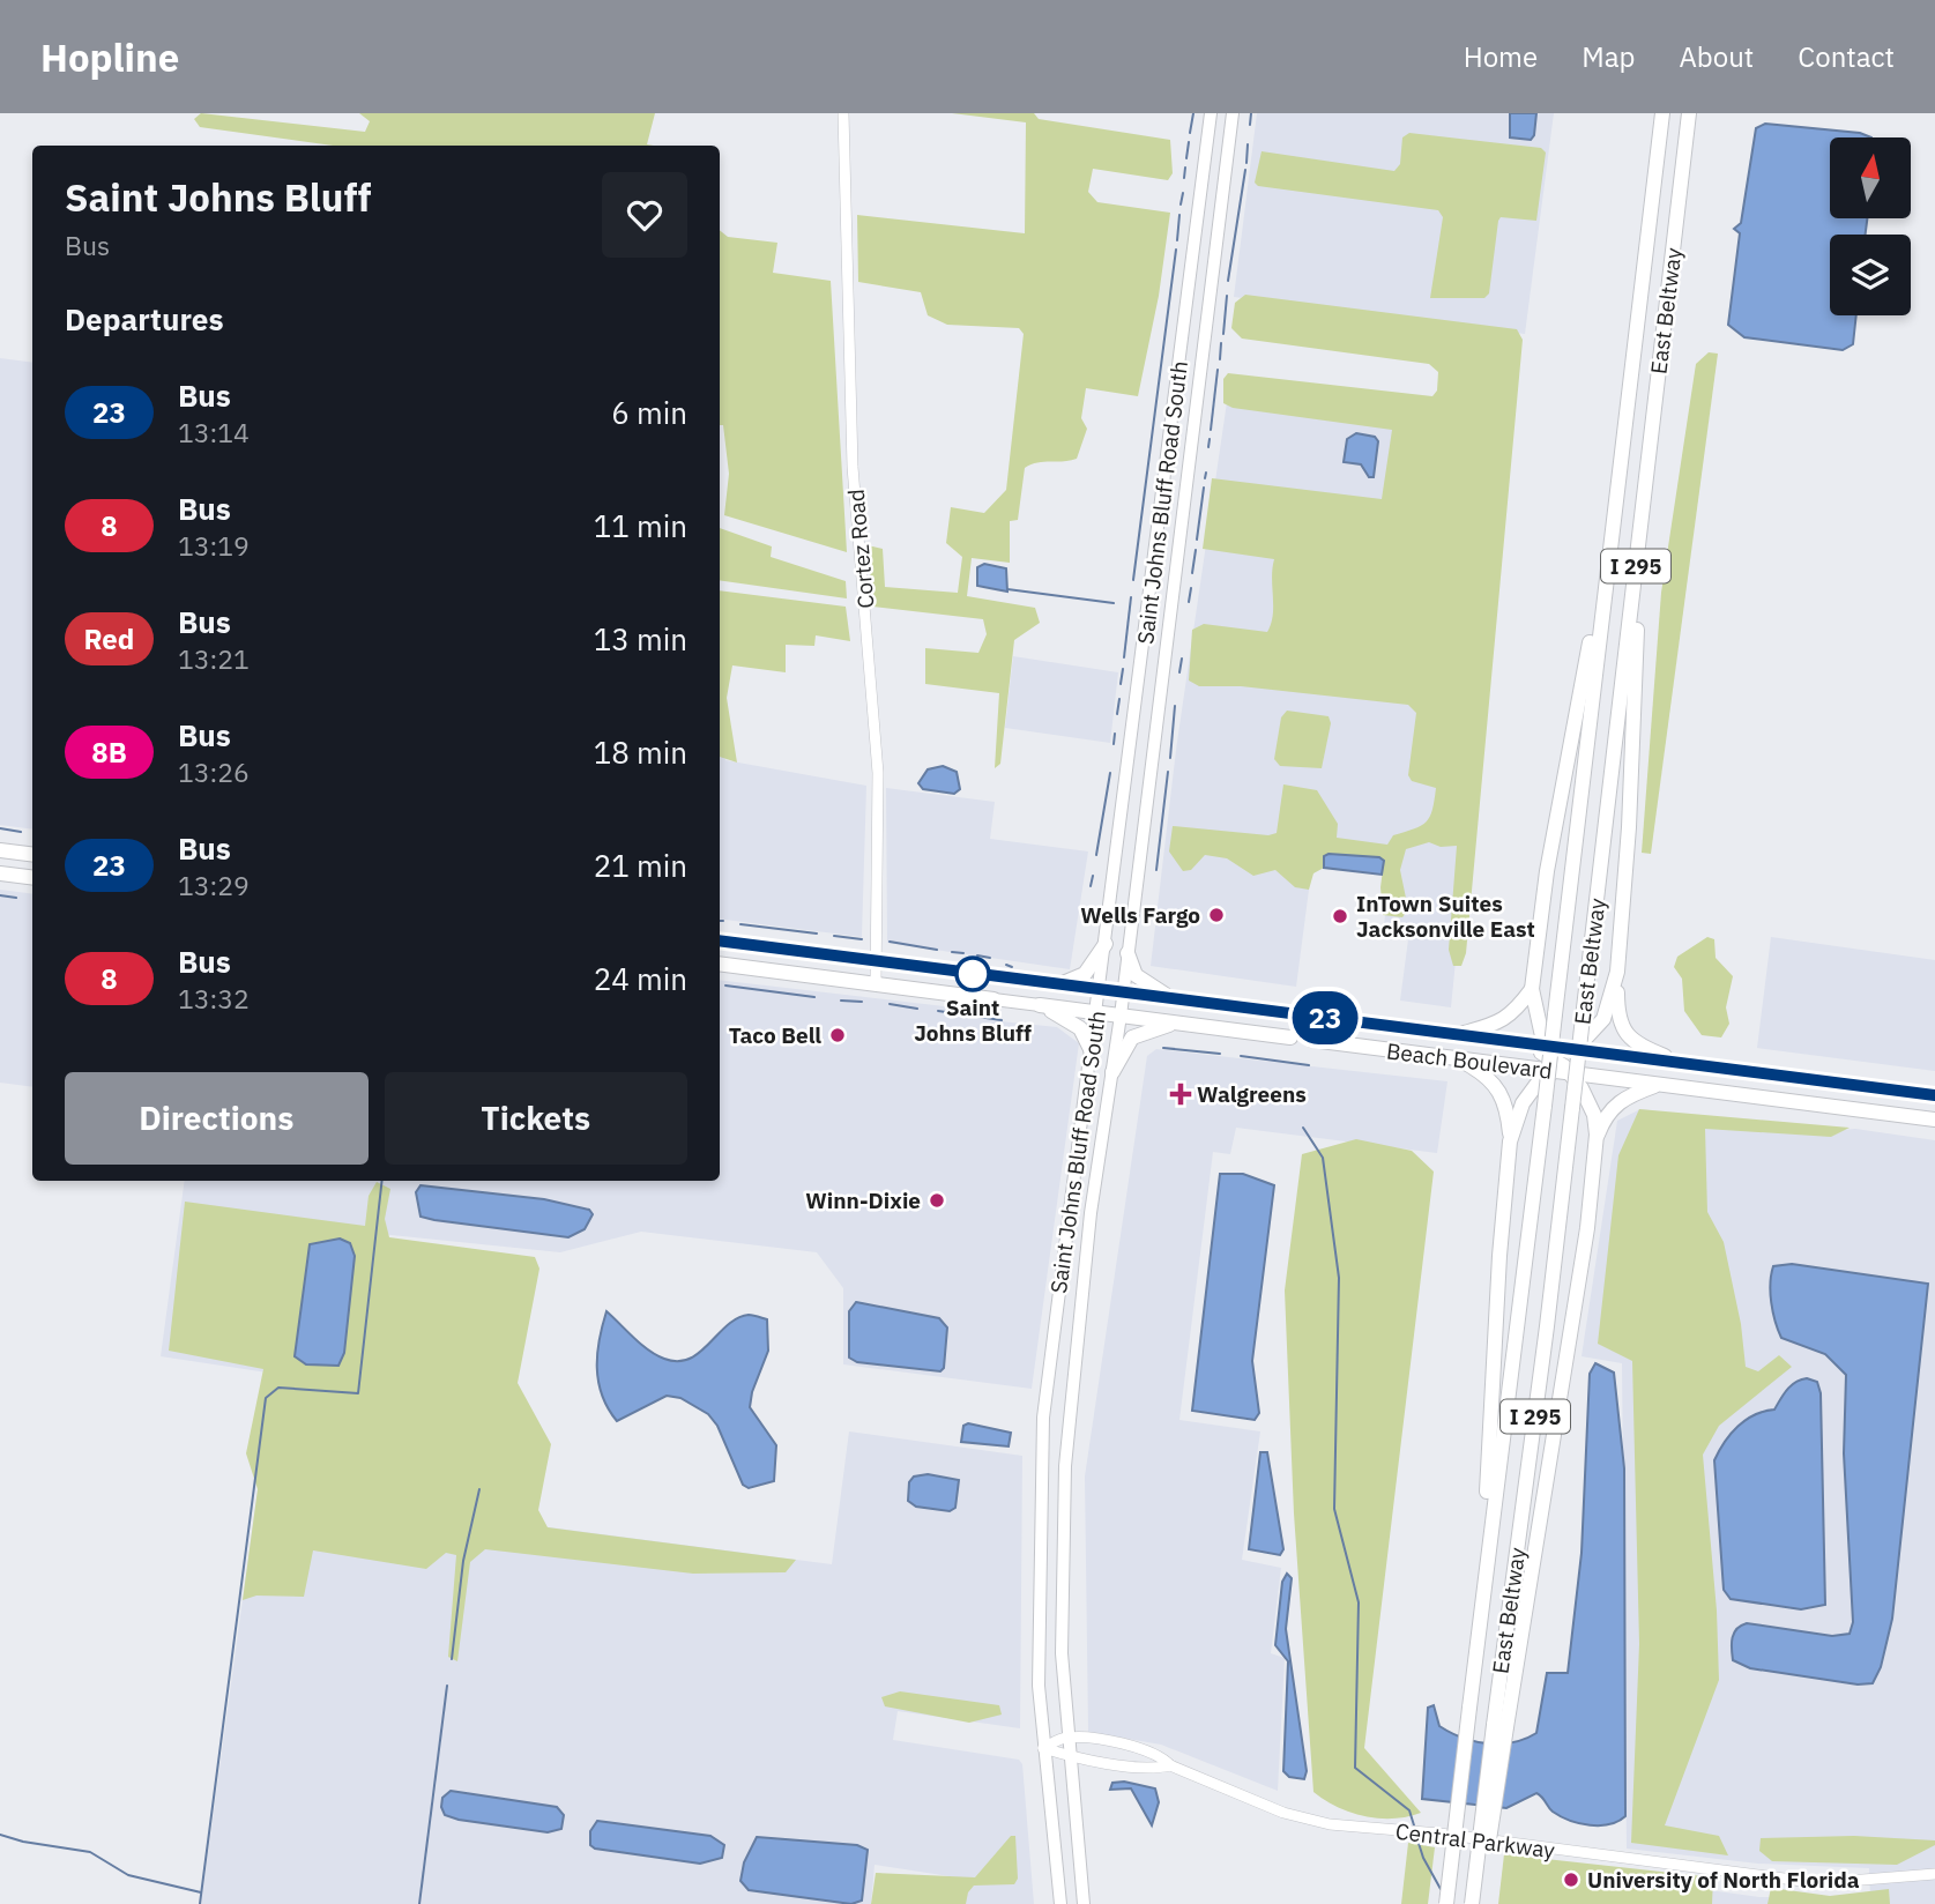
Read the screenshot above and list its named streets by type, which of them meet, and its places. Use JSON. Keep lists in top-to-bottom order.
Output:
{
  "streets": {
    "highway": ["East Beltway", "I 295", "Beach Boulevard"],
    "main road": ["Saint Johns Bluff Road South"],
    "street": ["Cortez Road", "Central Parkway"]
  },
  "crossings": [
    ["Saint Johns Bluff Road South", "Beach Boulevard"],
    ["Saint Johns Bluff Road South", "Central Parkway"],
    ["Cortez Road", "Beach Boulevard"]
  ],
  "places": {
    "other": [
      "Wells Fargo",
      "InTown Suites Jacksonville East",
      "Saint Johns Bluff",
      "Taco Bell",
      "Winn-Dixie",
      "University of North Florida"
    ],
    "health": ["Walgreens"]
  },
  "lines": ["bus line 23"],
  "north": "top",
  "page": {
    "header": "Hopline",
    "nav": [
      "Home",
      "Map",
      "About",
      "Contact"
    ],
    "on_map": "23",
    "heading": [
      ["Saint Johns Bluff", "Bus"],
      "Departures"
    ],
    "list": [
      {
        "mark": "23",
        "name": "Bus",
        "note": "13:14",
        "value": "6 min"
      },
      {
        "mark": "8",
        "name": "Bus",
        "note": "13:19",
        "value": "11 min"
      },
      {
        "mark": "Red",
        "name": "Bus",
        "note": "13:21",
        "value": "13 min"
      },
      {
        "mark": "8B",
        "name": "Bus",
        "note": "13:26",
        "value": "18 min"
      },
      {
        "mark": "23",
        "name": "Bus",
        "note": "13:29",
        "value": "21 min"
      },
      {
        "mark": "8",
        "name": "Bus",
        "note": "13:32",
        "value": "24 min"
      }
    ],
    "buttons": ["Directions", "Tickets"]
  }
}
